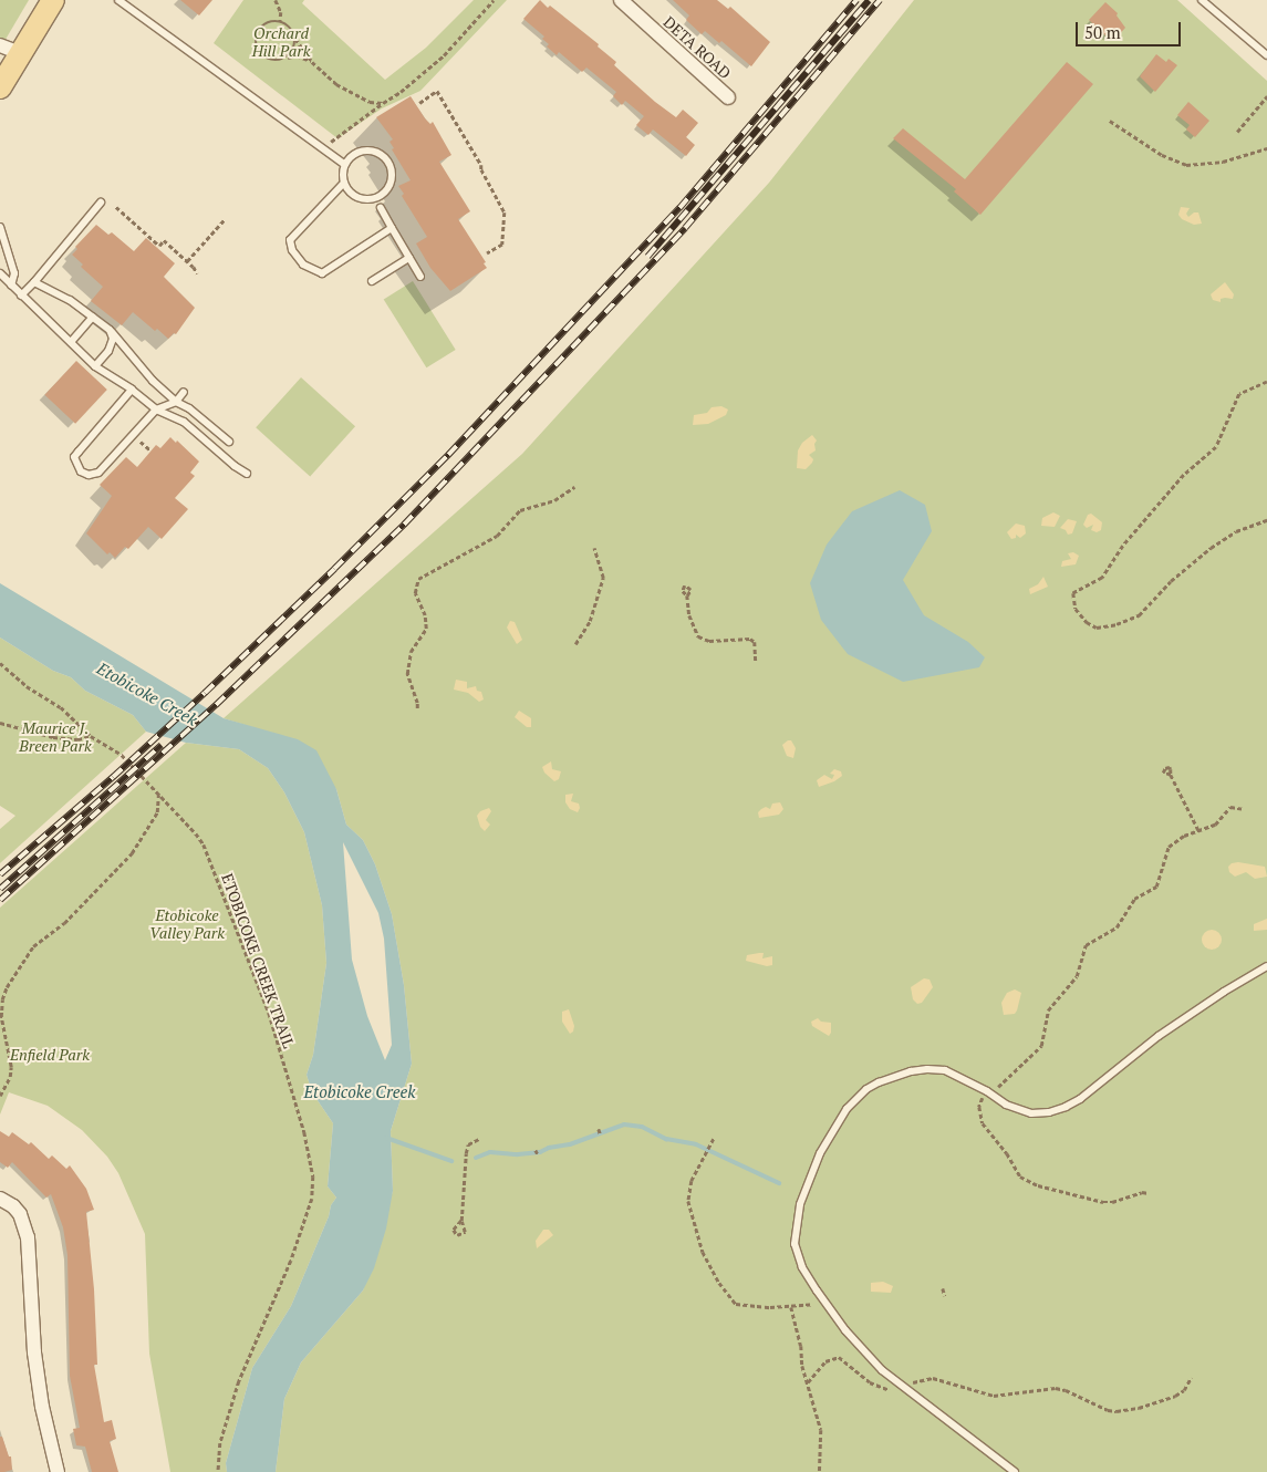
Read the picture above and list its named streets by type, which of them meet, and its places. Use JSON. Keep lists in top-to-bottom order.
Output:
{
  "streets": {
    "street": ["DETA ROAD"],
    "path": ["ETOBICOKE CREEK TRAIL"]
  },
  "water": ["Etobicoke Creek"],
  "parks": [
    "Orchard Hill Park",
    "Maurice J. Breen Park",
    "Etobicoke Valley Park",
    "Enfield Park"
  ],
  "scale_bar": "50 m"
}
